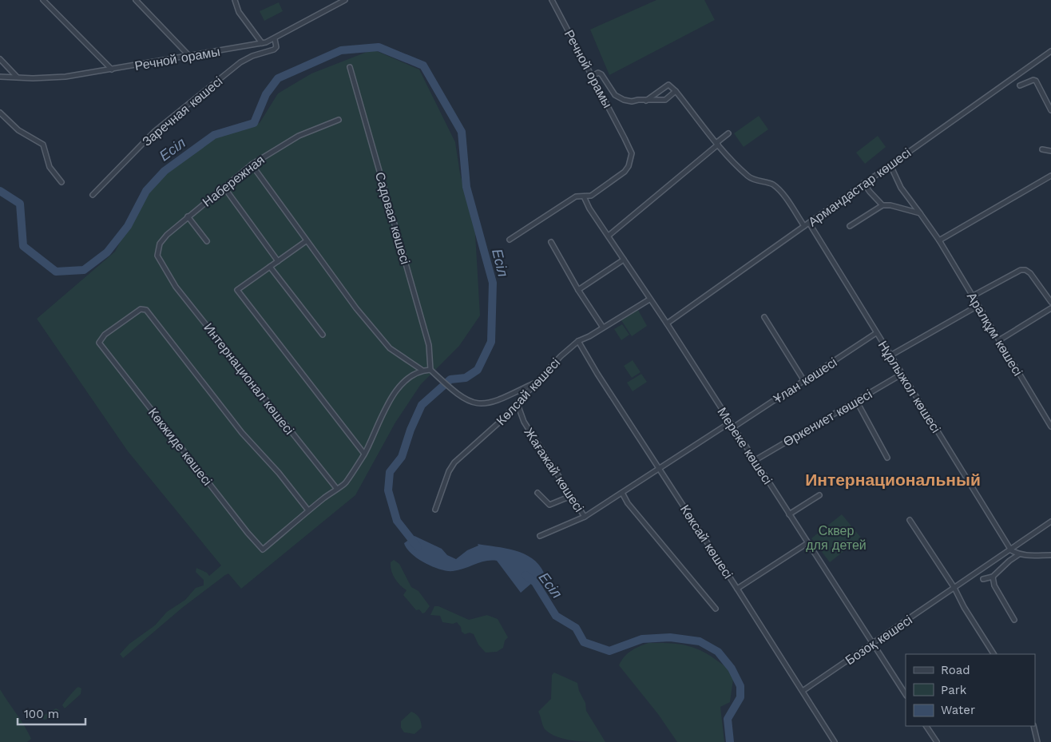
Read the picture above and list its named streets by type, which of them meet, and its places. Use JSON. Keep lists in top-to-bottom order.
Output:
{
  "streets": {
    "street": [
      "Речной орамы",
      "Заречная көшесі",
      "Набережная",
      "Армандастар көшесі",
      "Садовая көшесі",
      "Аралқұм көшесі",
      "Интернационал көшесі",
      "Ұлан көшесі",
      "Нұрлыжол көшесі",
      "Көлсай көшесі",
      "Өркениет көшесі",
      "Мереке көшесі",
      "Көкжиде көшесі",
      "Жағажай көшесі",
      "Көксай көшесі",
      "Бозоқ көшесі"
    ]
  },
  "crossings": [
    ["Речной орамы", "Заречная көшесі"],
    ["Речной орамы", "Мереке көшесі"],
    ["Набережная", "Интернационал көшесі"],
    ["Армандастар көшесі", "Аралқұм көшесі"],
    ["Армандастар көшесі", "Нұрлыжол көшесі"],
    ["Армандастар көшесі", "Мереке көшесі"],
    ["Ұлан көшесі", "Нұрлыжол көшесі"],
    ["Ұлан көшесі", "Мереке көшесі"],
    ["Нұрлыжол көшесі", "Өркениет көшесі"],
    ["Нұрлыжол көшесі", "Бозоқ көшесі"],
    ["Көлсай көшесі", "Мереке көшесі"],
    ["Көлсай көшесі", "Жағажай көшесі"],
    ["Көлсай көшесі", "Көксай көшесі"],
    ["Өркениет көшесі", "Мереке көшесі"],
    ["Мереке көшесі", "Бозоқ көшесі"],
    ["Жағажай көшесі", "Көксай көшесі"],
    ["Көксай көшесі", "Бозоқ көшесі"]
  ],
  "districts": ["Интернациональный"],
  "water": ["Есіл"],
  "parks": ["Сквер для детей"],
  "legend": ["Road", "Park", "Water"],
  "scale_bar": "100 m"
}
